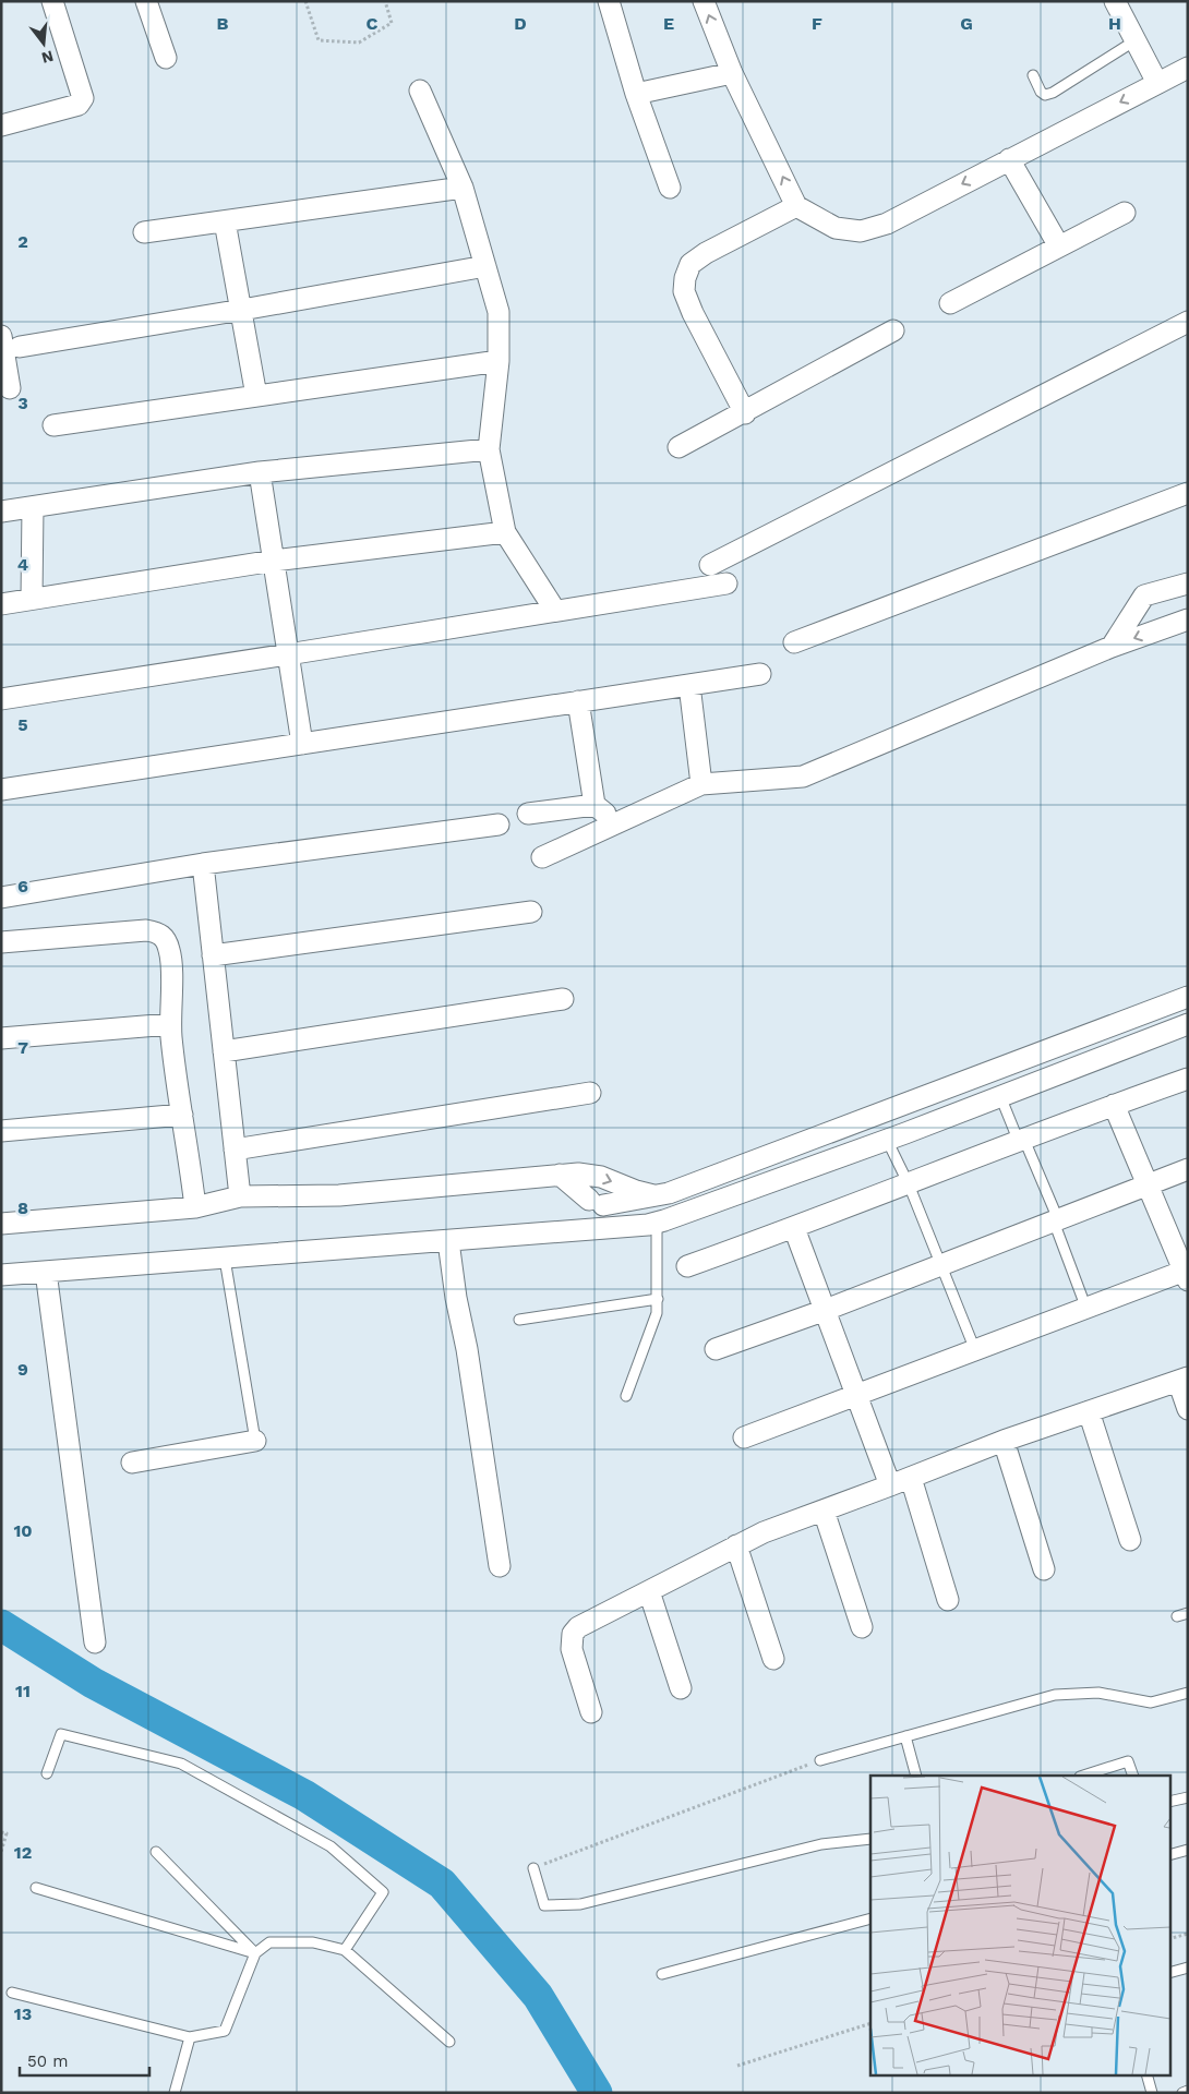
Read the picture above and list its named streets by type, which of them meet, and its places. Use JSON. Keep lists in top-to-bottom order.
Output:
{
  "scale_bar": "50 m",
  "north": "bottom",
  "grid": {
    "columns": [
      "B",
      "C",
      "D",
      "E",
      "F",
      "G",
      "H"
    ],
    "rows": [
      "2",
      "3",
      "4",
      "5",
      "6",
      "7",
      "8",
      "9",
      "10",
      "11",
      "12",
      "13"
    ]
  }
}
